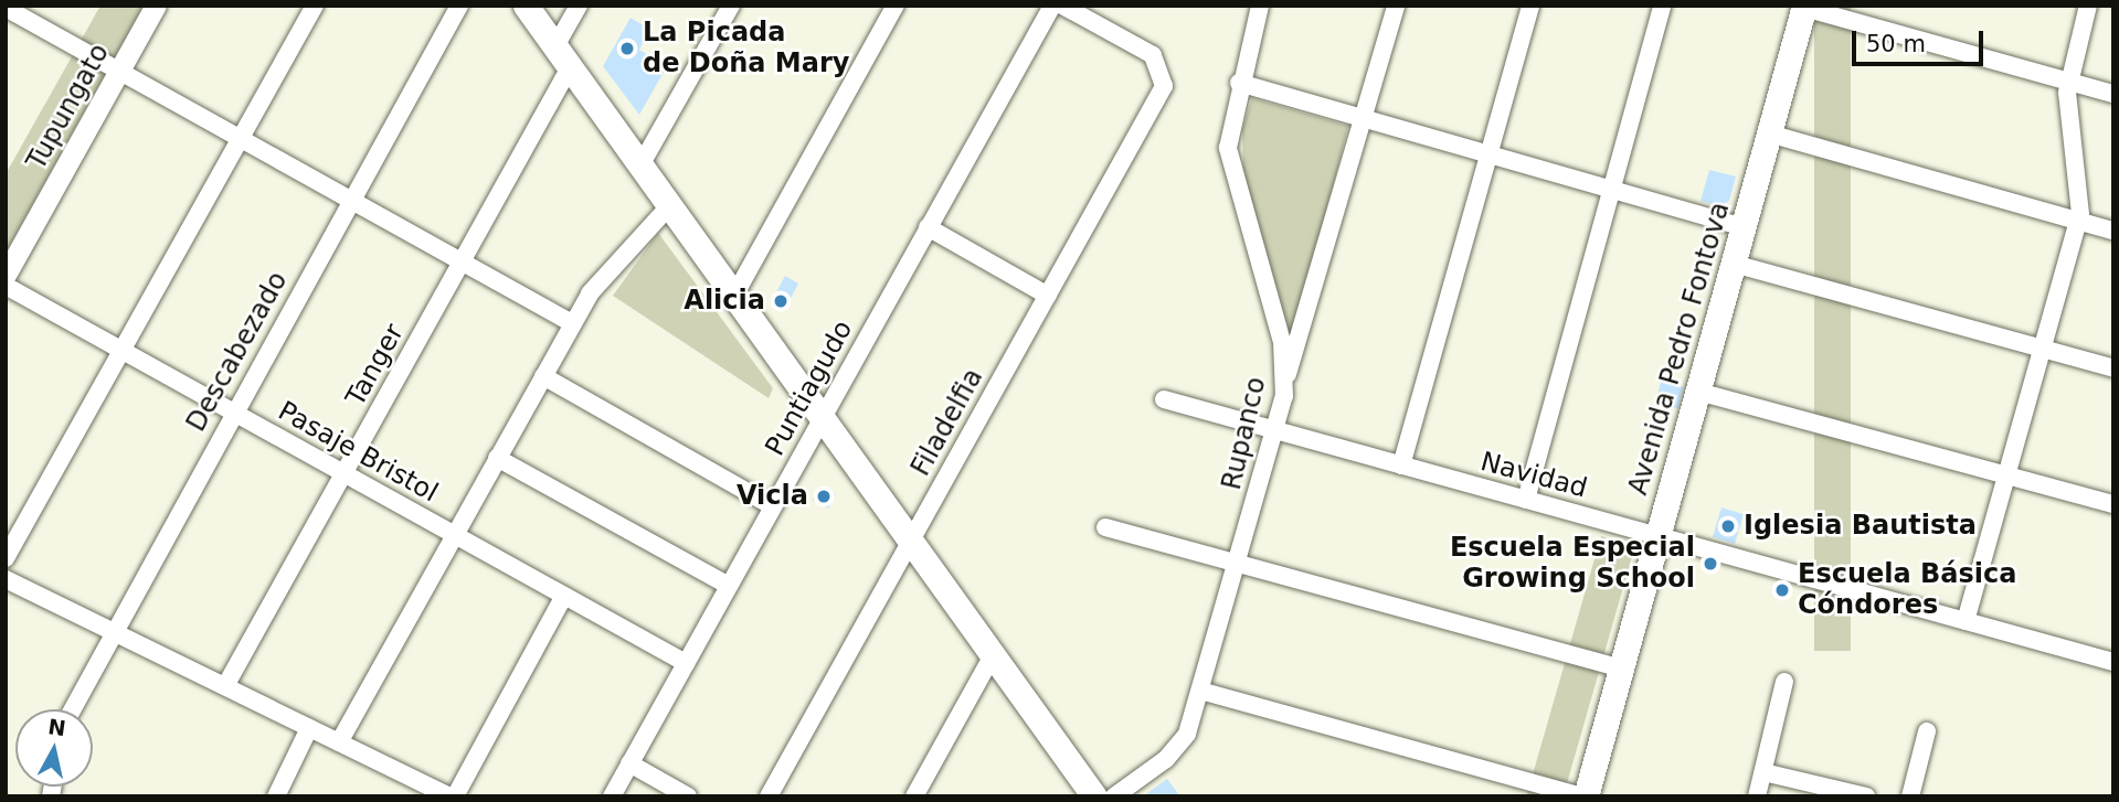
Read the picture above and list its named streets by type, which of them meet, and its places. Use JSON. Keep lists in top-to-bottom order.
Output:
{
  "streets": {
    "main road": ["Avenida Pedro Fontova"],
    "street": [
      "Tupungato",
      "Descabezado",
      "Tanger",
      "Puntiagudo",
      "Filadelfia",
      "Rupanco",
      "Pasaje Bristol",
      "Navidad"
    ]
  },
  "crossings": [
    ["Avenida Pedro Fontova", "Navidad"],
    ["Descabezado", "Pasaje Bristol"],
    ["Tanger", "Pasaje Bristol"],
    ["Puntiagudo", "Filadelfia"],
    ["Puntiagudo", "Pasaje Bristol"],
    ["Rupanco", "Navidad"]
  ],
  "places": [
    "La Picada de Doña Mary",
    "Alicia",
    "Vicla",
    "Iglesia Bautista",
    "Escuela Especial Growing School",
    "Escuela Básica Cóndores"
  ],
  "scale_bar": "50 m",
  "north": "top"
}
